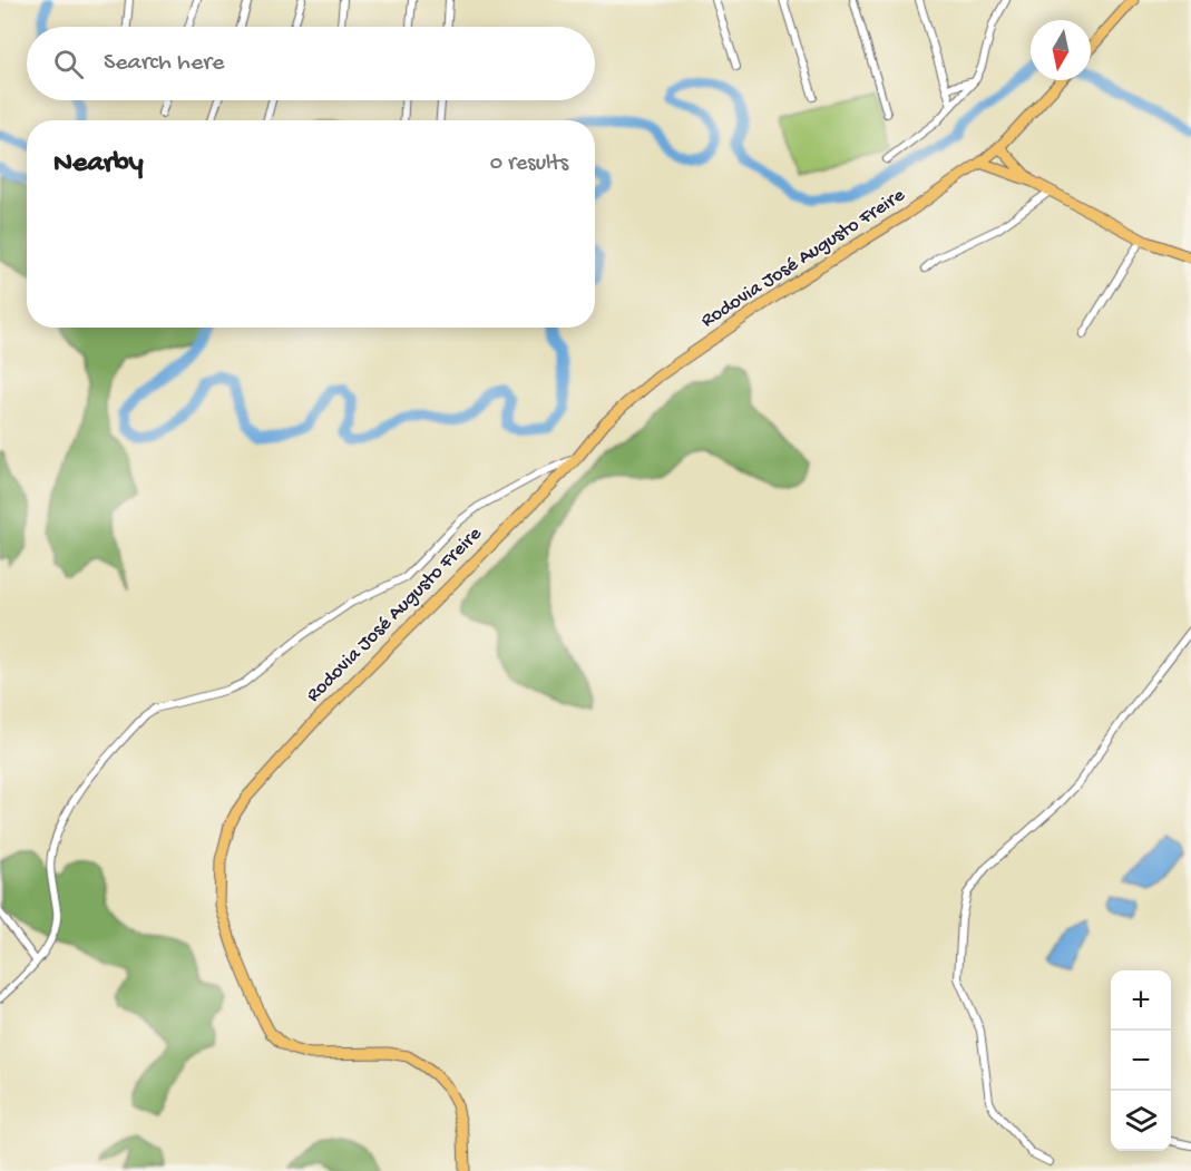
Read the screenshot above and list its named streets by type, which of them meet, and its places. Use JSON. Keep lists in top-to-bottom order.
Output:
{
  "streets": {
    "main road": ["Rodovia José Augusto Freire"]
  },
  "north": "bottom",
  "page": {
    "search": "Search here",
    "heading": ["Nearby", "0 results"],
    "map_buttons": ["+", "−"]
  }
}
